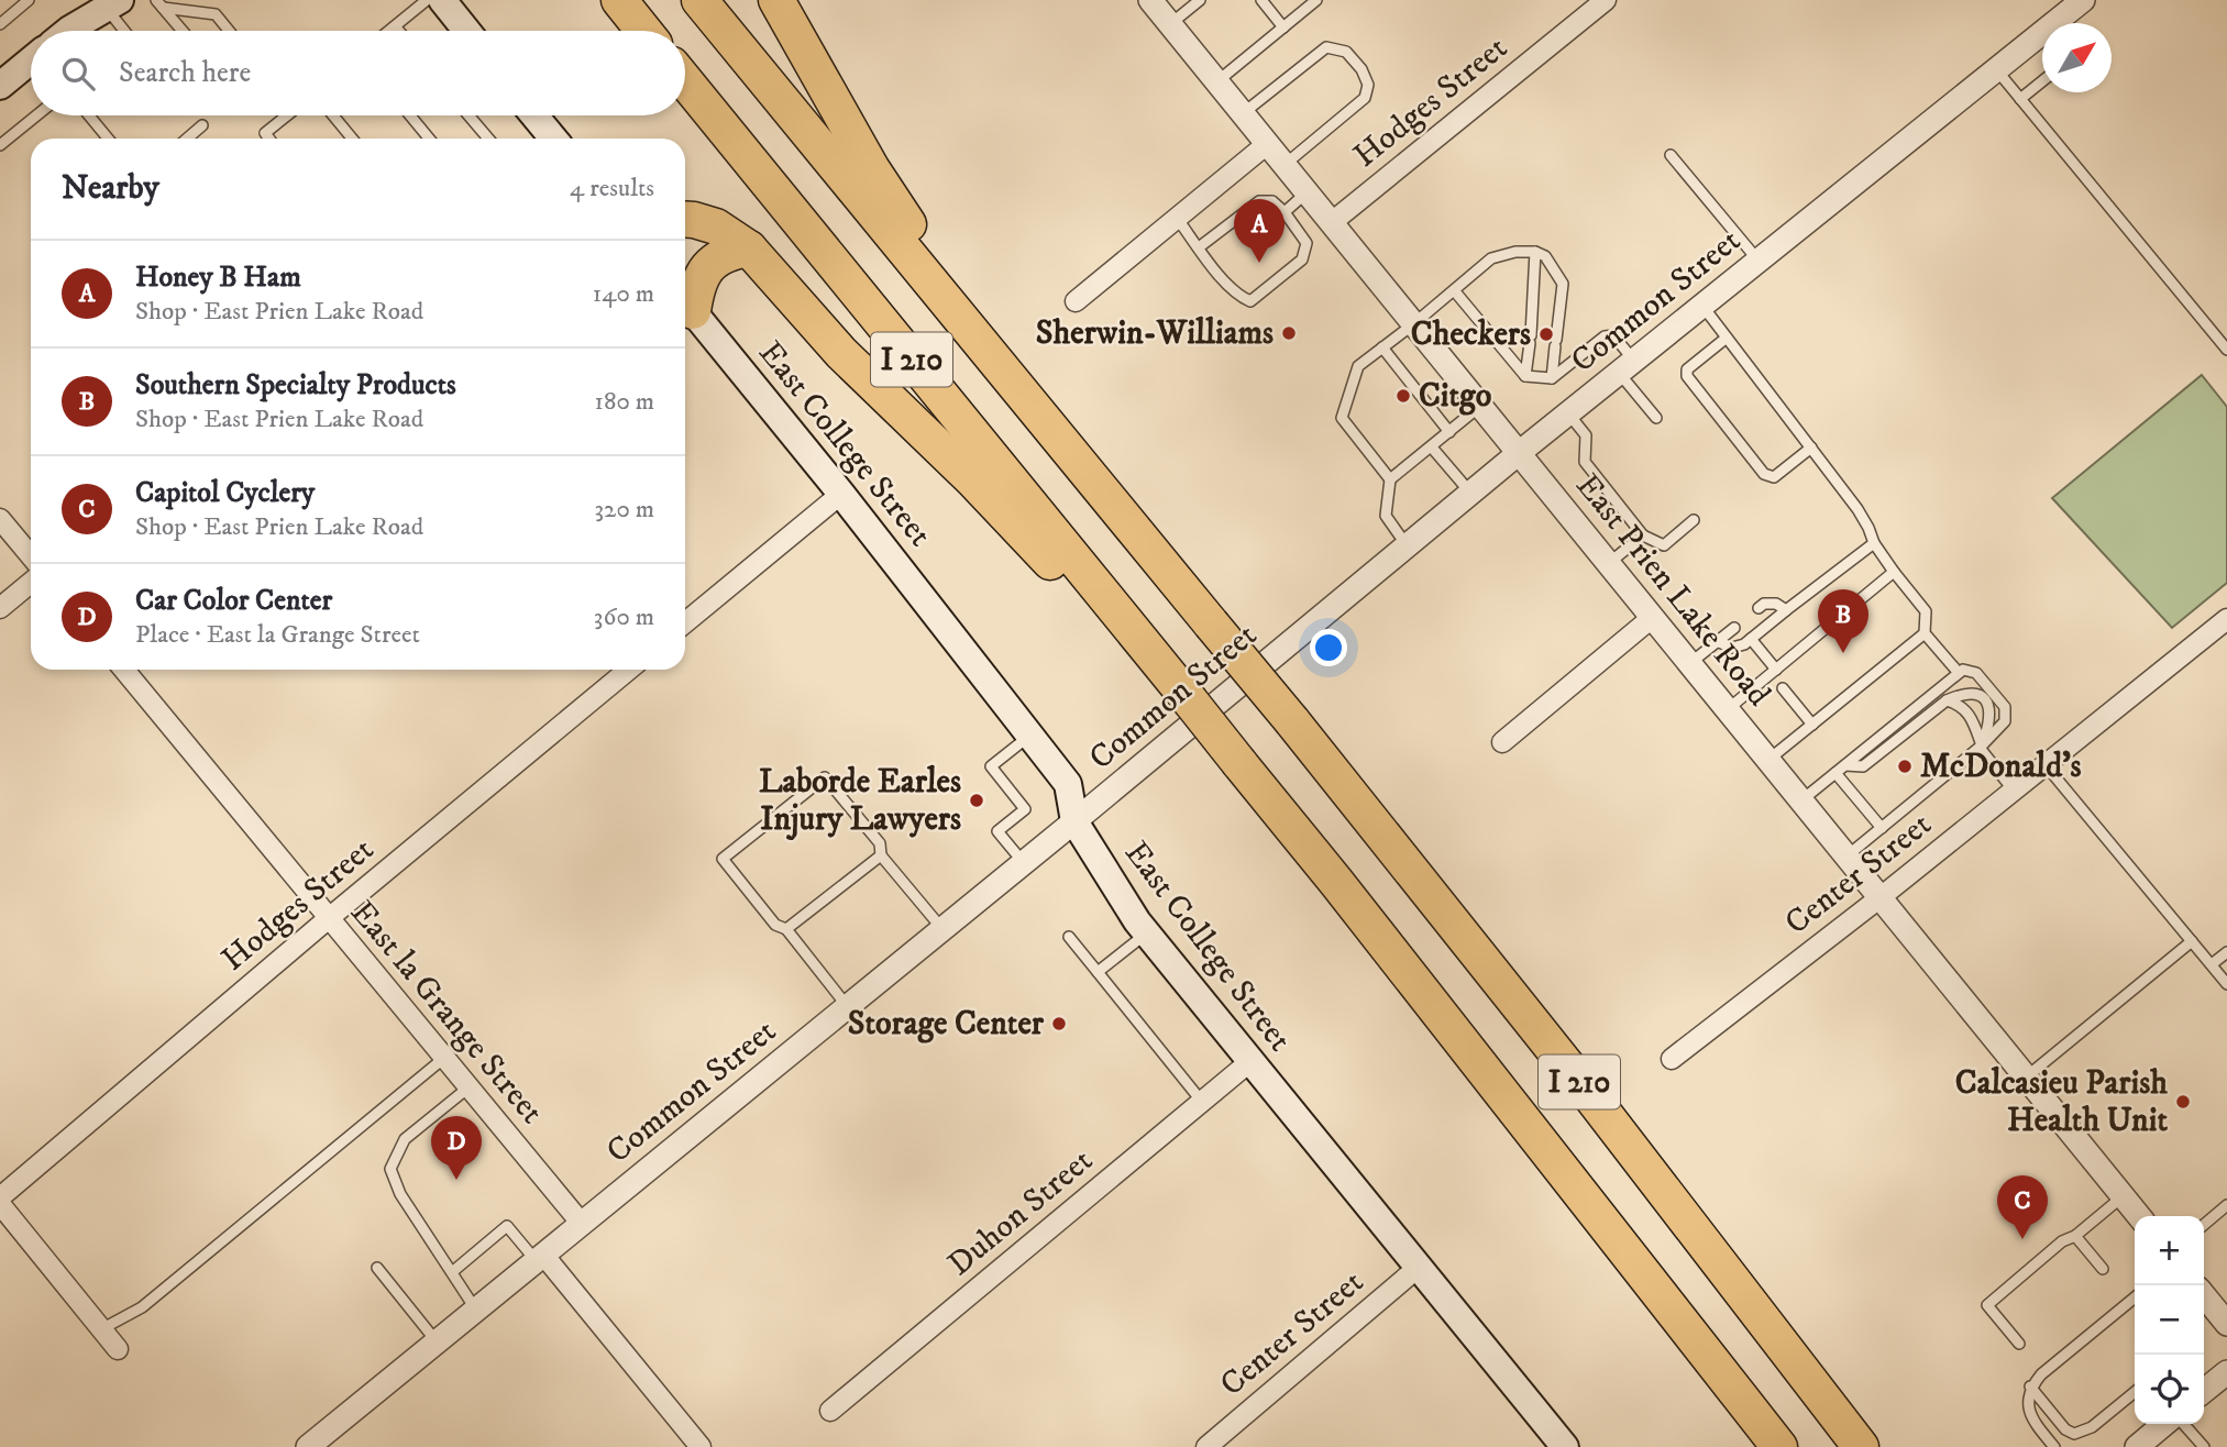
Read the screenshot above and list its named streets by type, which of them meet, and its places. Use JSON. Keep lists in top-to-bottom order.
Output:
{
  "streets": {
    "highway": ["I 210"],
    "main road": ["East College Street"],
    "street": [
      "Hodges Street",
      "Common Street",
      "East Prien Lake Road",
      "Center Street",
      "East la Grange Street",
      "Duhon Street"
    ]
  },
  "crossings": [
    ["Hodges Street", "East Prien Lake Road"],
    ["Hodges Street", "East la Grange Street"],
    ["Common Street", "East College Street"],
    ["Common Street", "East Prien Lake Road"],
    ["Common Street", "East la Grange Street"],
    ["East College Street", "Center Street"],
    ["East College Street", "Duhon Street"],
    ["East Prien Lake Road", "Center Street"]
  ],
  "places": [
    "Sherwin-Williams",
    "Checkers",
    "Citgo",
    "McDonald's",
    "Laborde Earles Injury Lawyers",
    "Storage Center",
    "Calcasieu Parish Health Unit"
  ],
  "north": "top right",
  "page": {
    "search": "Search here",
    "heading": ["Nearby", "4 results"],
    "pins": [
      "A",
      "B",
      "D",
      "C"
    ],
    "list": [
      {
        "mark": "A",
        "name": "Honey B Ham",
        "note": "Shop · East Prien Lake Road",
        "value": "140 m"
      },
      {
        "mark": "B",
        "name": "Southern Specialty Products",
        "note": "Shop · East Prien Lake Road",
        "value": "180 m"
      },
      {
        "mark": "C",
        "name": "Capitol Cyclery",
        "note": "Shop · East Prien Lake Road",
        "value": "320 m"
      },
      {
        "mark": "D",
        "name": "Car Color Center",
        "note": "Place · East la Grange Street",
        "value": "360 m"
      }
    ],
    "map_buttons": ["+", "−"]
  }
}
